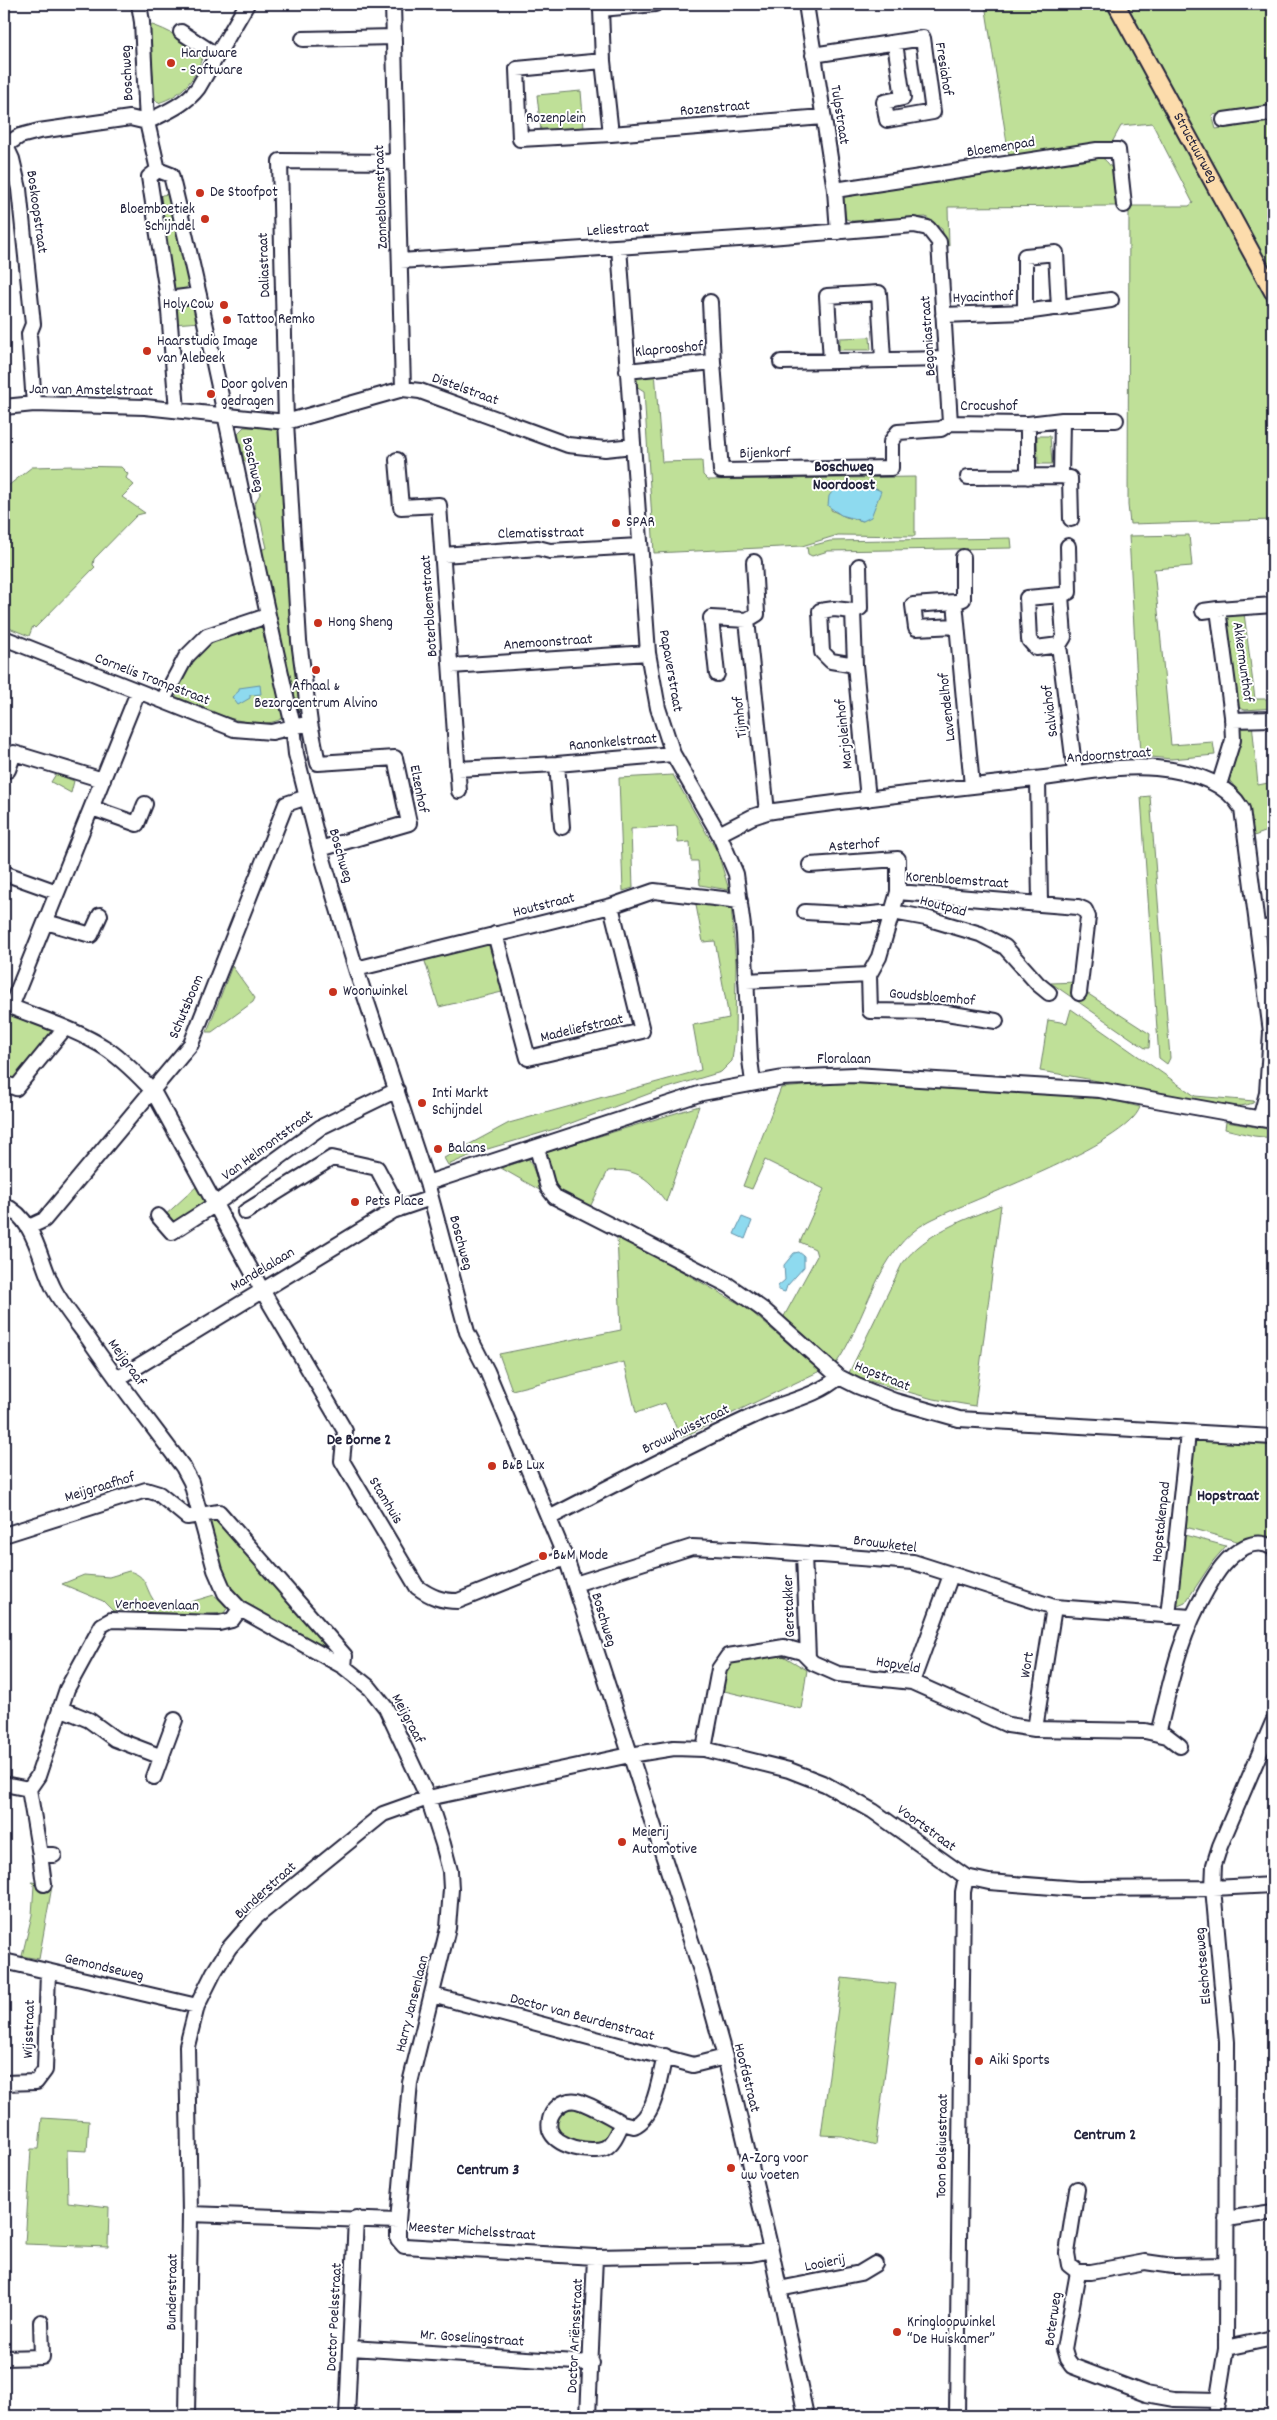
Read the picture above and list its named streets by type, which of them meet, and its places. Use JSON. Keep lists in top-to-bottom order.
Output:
{
  "streets": {
    "main road": ["Structuurweg"],
    "street": [
      "Fresiahof",
      "Boschweg",
      "Rozenstraat",
      "Tulpstraat",
      "Rozenplein",
      "Bloemenpad",
      "Zonnebloemstraat",
      "Boskoopstraat",
      "Leliestraat",
      "Daliastraat",
      "Hyacinthof",
      "Begoniastraat",
      "Klaprooshof",
      "Distelstraat",
      "Jan van Amstelstraat",
      "Crocushof",
      "Bijenkorf",
      "Clematisstraat",
      "Boterbloemstraat",
      "Anemoonstraat",
      "Akkermunthof",
      "Papaverstraat",
      "Cornelis Trompstraat",
      "Lavendelhof",
      "Salviahof",
      "Tijmhof",
      "Marjoleinhof",
      "Ranonkelstraat",
      "Andoornstraat",
      "Elzenhof",
      "Asterhof",
      "Korenbloemstraat",
      "Houtstraat",
      "Houtpad",
      "Goudsbloemhof",
      "Schutsboom",
      "Madeliefstraat",
      "Floralaan",
      "Van Helmontstraat",
      "Mandelalaan",
      "Meijgraaf",
      "Hopstraat",
      "Brouwhuisstraat",
      "Meijgraafhof",
      "Stamhuis",
      "Hopstakenpad",
      "Brouwketel",
      "Verhoevenlaan",
      "Gerstakker",
      "Wort",
      "Hopveld",
      "Voortstraat",
      "Bunderstraat",
      "Elschotseweg",
      "Gemondseweg",
      "Harry Jansenlaan",
      "Doctor van Beurdenstraat",
      "Wijsstraat",
      "Hoofdstraat",
      "Toon Bolsiusstraat",
      "Meester Michelsstraat",
      "Looierij",
      "Doctor Poelsstraat",
      "Boterweg",
      "Doctor Ariënsstraat",
      "Mr. Goselingstraat"
    ]
  },
  "crossings": [
    ["Fresiahof", "Tulpstraat"],
    ["Boschweg", "Daliastraat"],
    ["Boschweg", "Distelstraat"],
    ["Boschweg", "Cornelis Trompstraat"],
    ["Boschweg", "Elzenhof"],
    ["Boschweg", "Houtstraat"],
    ["Boschweg", "Schutsboom"],
    ["Boschweg", "Floralaan"],
    ["Boschweg", "Van Helmontstraat"],
    ["Boschweg", "Mandelalaan"],
    ["Boschweg", "Brouwhuisstraat"],
    ["Boschweg", "Stamhuis"],
    ["Boschweg", "Brouwketel"],
    ["Boschweg", "Voortstraat"],
    ["Boschweg", "Bunderstraat"],
    ["Boschweg", "Hoofdstraat"],
    ["Rozenstraat", "Tulpstraat"],
    ["Rozenstraat", "Rozenplein"],
    ["Tulpstraat", "Bloemenpad"],
    ["Tulpstraat", "Leliestraat"],
    ["Tulpstraat", "Begoniastraat"],
    ["Zonnebloemstraat", "Leliestraat"],
    ["Zonnebloemstraat", "Daliastraat"],
    ["Zonnebloemstraat", "Distelstraat"],
    ["Boskoopstraat", "Jan van Amstelstraat"],
    ["Leliestraat", "Begoniastraat"],
    ["Leliestraat", "Papaverstraat"],
    ["Daliastraat", "Distelstraat"],
    ["Hyacinthof", "Begoniastraat"],
    ["Begoniastraat", "Crocushof"],
    ["Begoniastraat", "Bijenkorf"],
    ["Klaprooshof", "Bijenkorf"],
    ["Klaprooshof", "Papaverstraat"],
    ["Distelstraat", "Papaverstraat"],
    ["Crocushof", "Bijenkorf"],
    ["Clematisstraat", "Boterbloemstraat"],
    ["Clematisstraat", "Papaverstraat"],
    ["Boterbloemstraat", "Anemoonstraat"],
    ["Boterbloemstraat", "Ranonkelstraat"],
    ["Anemoonstraat", "Papaverstraat"],
    ["Akkermunthof", "Andoornstraat"],
    ["Papaverstraat", "Ranonkelstraat"],
    ["Papaverstraat", "Andoornstraat"],
    ["Papaverstraat", "Houtstraat"],
    ["Papaverstraat", "Floralaan"],
    ["Lavendelhof", "Andoornstraat"],
    ["Salviahof", "Andoornstraat"],
    ["Tijmhof", "Andoornstraat"],
    ["Marjoleinhof", "Andoornstraat"],
    ["Andoornstraat", "Floralaan"],
    ["Asterhof", "Korenbloemstraat"],
    ["Korenbloemstraat", "Houtpad"],
    ["Korenbloemstraat", "Goudsbloemhof"],
    ["Houtstraat", "Madeliefstraat"],
    ["Schutsboom", "Van Helmontstraat"],
    ["Schutsboom", "Meijgraaf"],
    ["Floralaan", "Hopstraat"],
    ["Van Helmontstraat", "Mandelalaan"],
    ["Van Helmontstraat", "Stamhuis"],
    ["Mandelalaan", "Meijgraaf"],
    ["Mandelalaan", "Stamhuis"],
    ["Meijgraaf", "Meijgraafhof"],
    ["Meijgraaf", "Verhoevenlaan"],
    ["Meijgraaf", "Bunderstraat"],
    ["Meijgraaf", "Harry Jansenlaan"],
    ["Hopstraat", "Brouwhuisstraat"],
    ["Hopstraat", "Hopstakenpad"],
    ["Hopstakenpad", "Brouwketel"],
    ["Brouwketel", "Gerstakker"],
    ["Brouwketel", "Wort"],
    ["Gerstakker", "Hopveld"],
    ["Wort", "Hopveld"],
    ["Hopveld", "Voortstraat"],
    ["Voortstraat", "Bunderstraat"],
    ["Voortstraat", "Elschotseweg"],
    ["Voortstraat", "Hoofdstraat"],
    ["Voortstraat", "Toon Bolsiusstraat"],
    ["Bunderstraat", "Gemondseweg"],
    ["Bunderstraat", "Harry Jansenlaan"],
    ["Bunderstraat", "Hoofdstraat"],
    ["Bunderstraat", "Meester Michelsstraat"],
    ["Elschotseweg", "Boterweg"],
    ["Gemondseweg", "Wijsstraat"],
    ["Harry Jansenlaan", "Doctor van Beurdenstraat"],
    ["Harry Jansenlaan", "Meester Michelsstraat"],
    ["Doctor van Beurdenstraat", "Hoofdstraat"],
    ["Hoofdstraat", "Meester Michelsstraat"],
    ["Hoofdstraat", "Looierij"],
    ["Meester Michelsstraat", "Doctor Poelsstraat"],
    ["Meester Michelsstraat", "Doctor Ariënsstraat"],
    ["Doctor Poelsstraat", "Mr. Goselingstraat"],
    ["Doctor Ariënsstraat", "Mr. Goselingstraat"]
  ],
  "districts": [
    "Boschweg Noordoost",
    "De Borne 2",
    "Hopstraat",
    "Centrum 2",
    "Centrum 3"
  ],
  "places": [
    "Hardware - Software",
    "De Stoofpot",
    "Bloemboetiek Schijndel",
    "Holy Cow",
    "Tattoo Remko",
    "Haarstudio Image van Alebeek",
    "Door golven gedragen",
    "SPAR",
    "Hong Sheng",
    "Afhaal & Bezorgcentrum Alvino",
    "Woonwinkel",
    "Inti Markt Schijndel",
    "Balans",
    "Pets Place",
    "B&B Lux",
    "B&M Mode",
    "Meierij Automotive",
    "Aiki Sports",
    "A-Zorg voor uw voeten",
    "Kringloopwinkel “De Huiskamer”"
  ]
}
